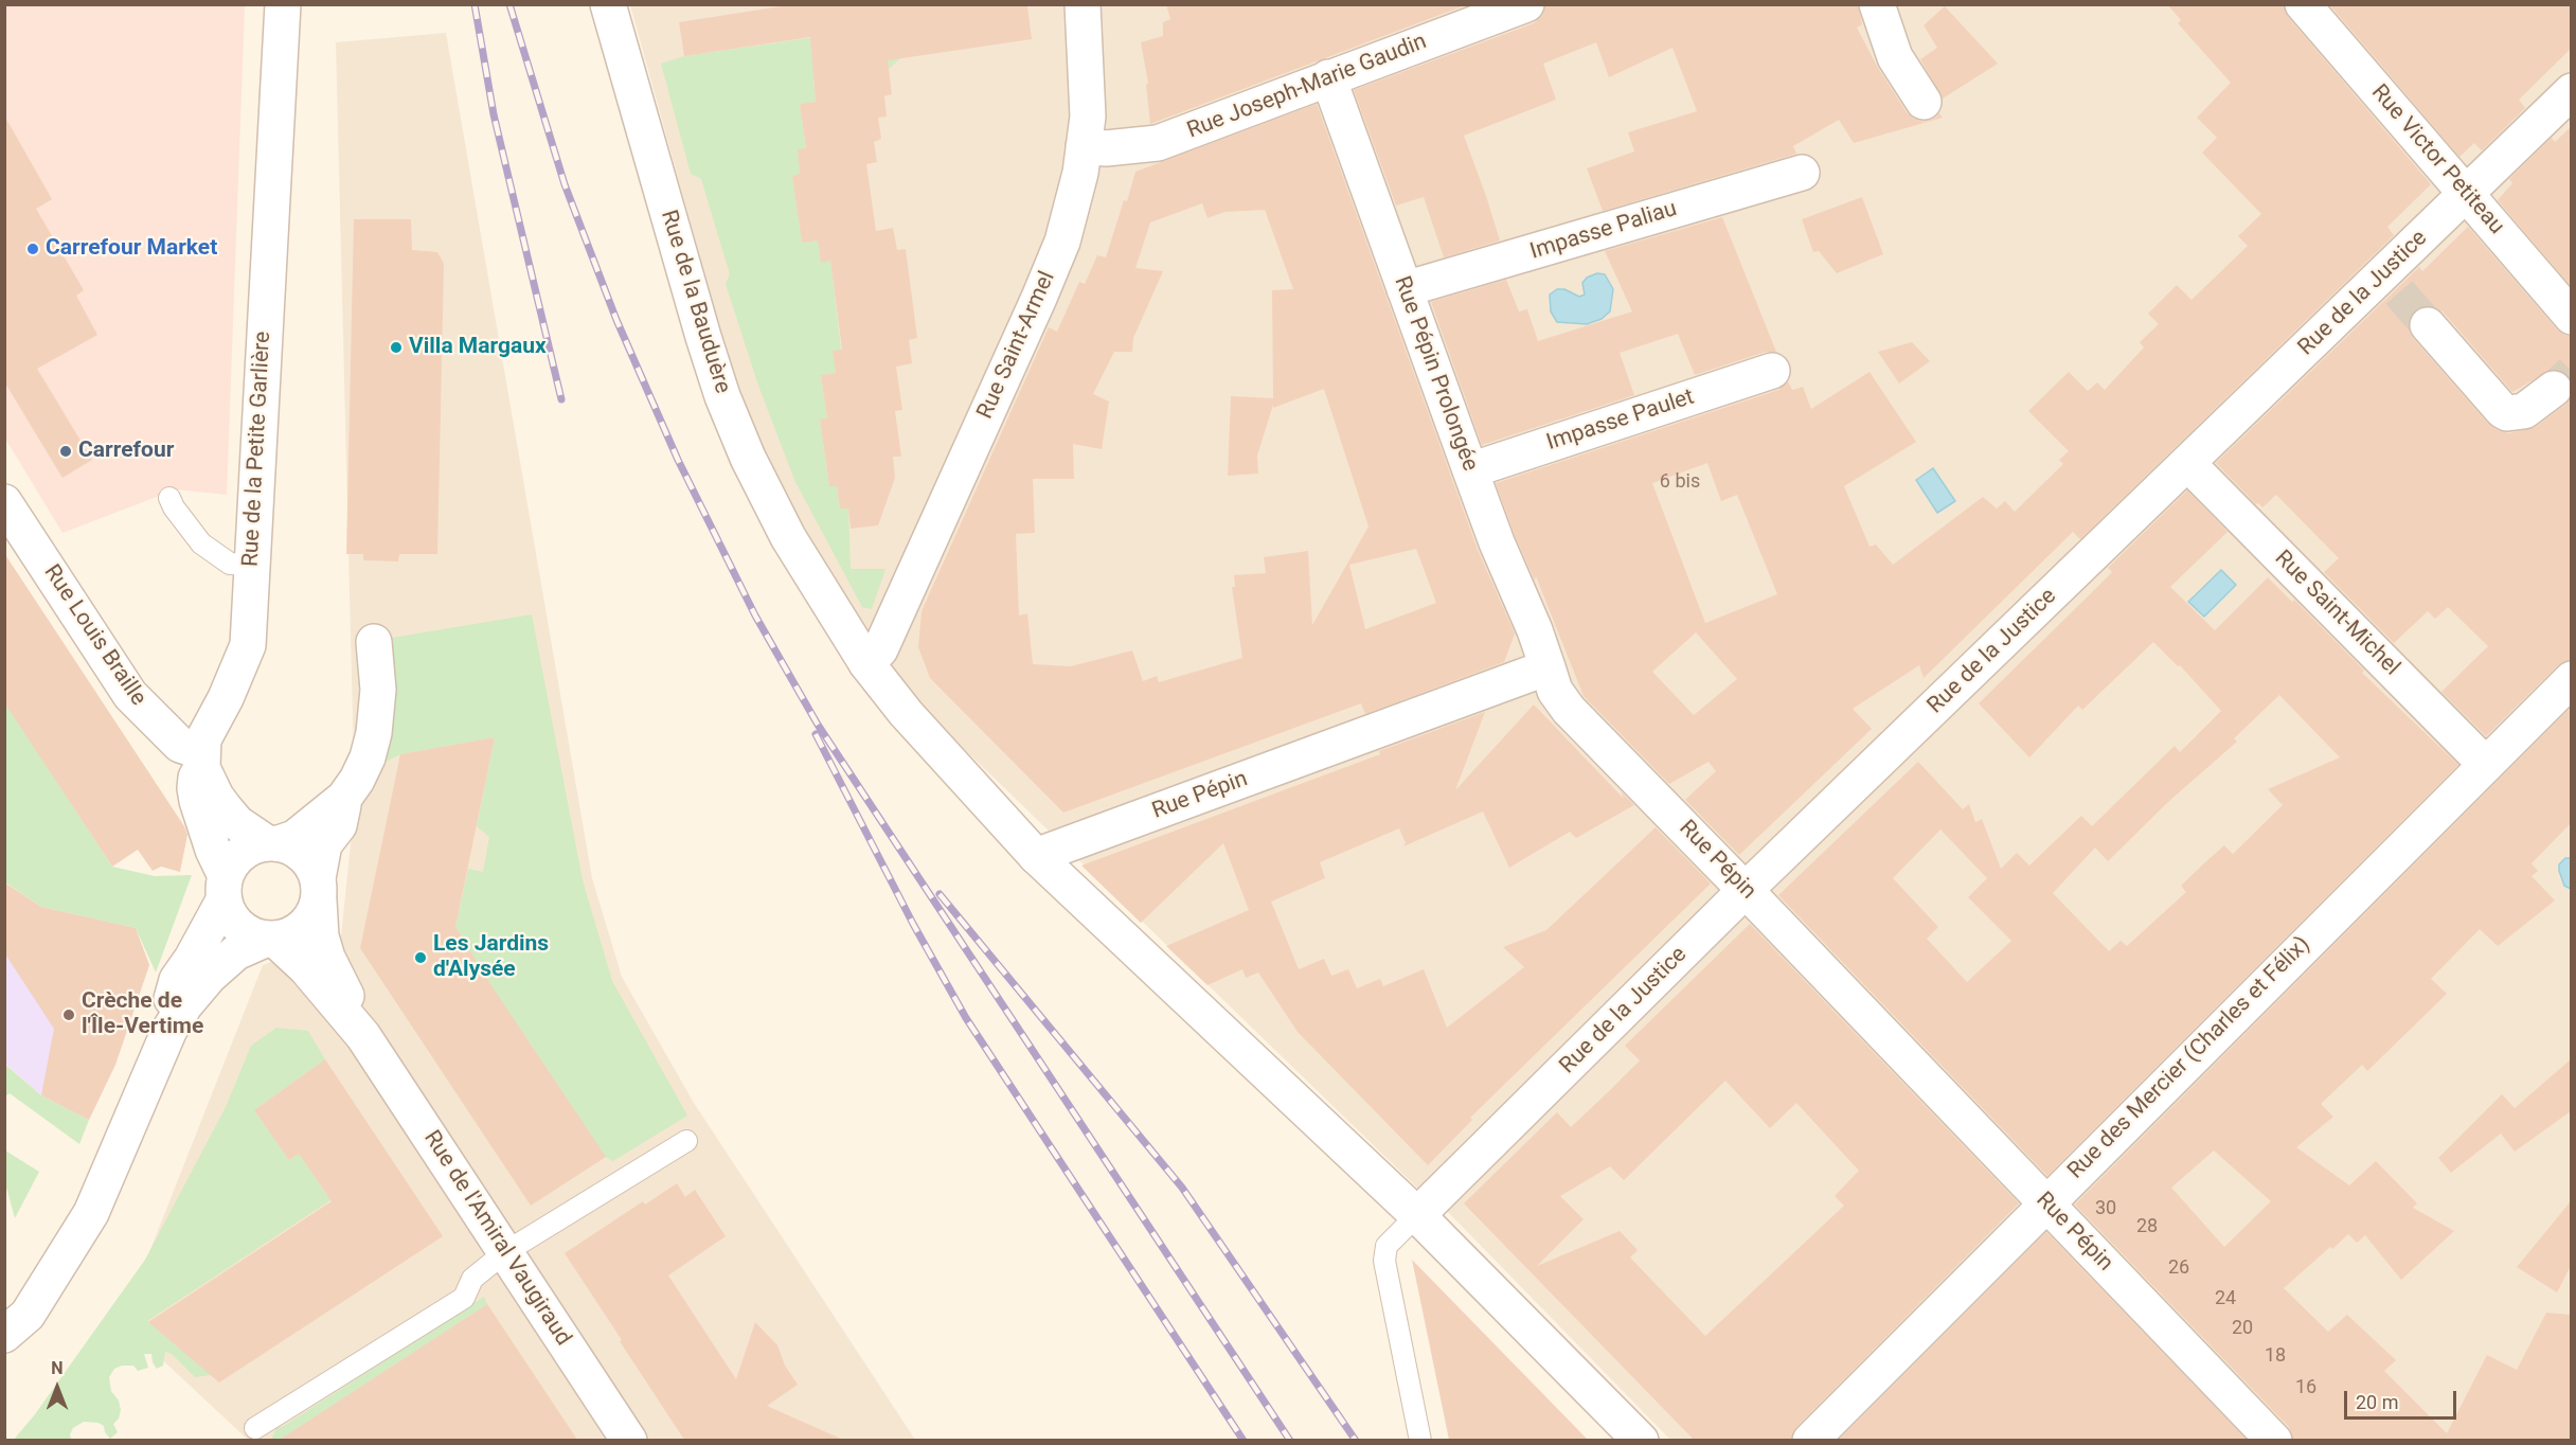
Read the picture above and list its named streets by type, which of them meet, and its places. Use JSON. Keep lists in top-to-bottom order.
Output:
{
  "streets": {
    "street": [
      "Rue Joseph-Marie Gaudin",
      "Rue Victor Petiteau",
      "Impasse Paliau",
      "Rue de la Justice",
      "Rue de la Bauduère",
      "Rue Saint-Armel",
      "Rue Pépin Prolongée",
      "Impasse Paulet",
      "Rue de la Petite Garlière",
      "Rue Saint-Michel",
      "Rue Louis Braille",
      "Rue Pépin",
      "Rue des Mercier (Charles et Félix)",
      "Rue de l'Amiral Vaugiraud"
    ]
  },
  "crossings": [
    ["Rue Joseph-Marie Gaudin", "Rue Saint-Armel"],
    ["Rue Joseph-Marie Gaudin", "Rue Pépin Prolongée"],
    ["Rue Victor Petiteau", "Rue de la Justice"],
    ["Impasse Paliau", "Rue Pépin Prolongée"],
    ["Rue de la Justice", "Rue de la Bauduère"],
    ["Rue de la Justice", "Rue Saint-Michel"],
    ["Rue de la Justice", "Rue Pépin"],
    ["Rue de la Bauduère", "Rue Saint-Armel"],
    ["Rue de la Bauduère", "Rue Pépin"],
    ["Rue Pépin Prolongée", "Impasse Paulet"],
    ["Rue Pépin Prolongée", "Rue Pépin"],
    ["Rue de la Petite Garlière", "Rue Louis Braille"],
    ["Rue de la Petite Garlière", "Rue de l'Amiral Vaugiraud"],
    ["Rue Saint-Michel", "Rue des Mercier (Charles et Félix)"],
    ["Rue Pépin", "Rue des Mercier (Charles et Félix)"]
  ],
  "places": [
    "Carrefour Market",
    "Villa Margaux",
    "Carrefour",
    "Les Jardins d'Alysée",
    "Crèche de l'Île-Vertime"
  ],
  "house_numbers": [
    "6 bis",
    "30",
    "28",
    "26",
    "24",
    "20",
    "18",
    "16"
  ],
  "scale_bar": "20 m",
  "north": "top"
}
